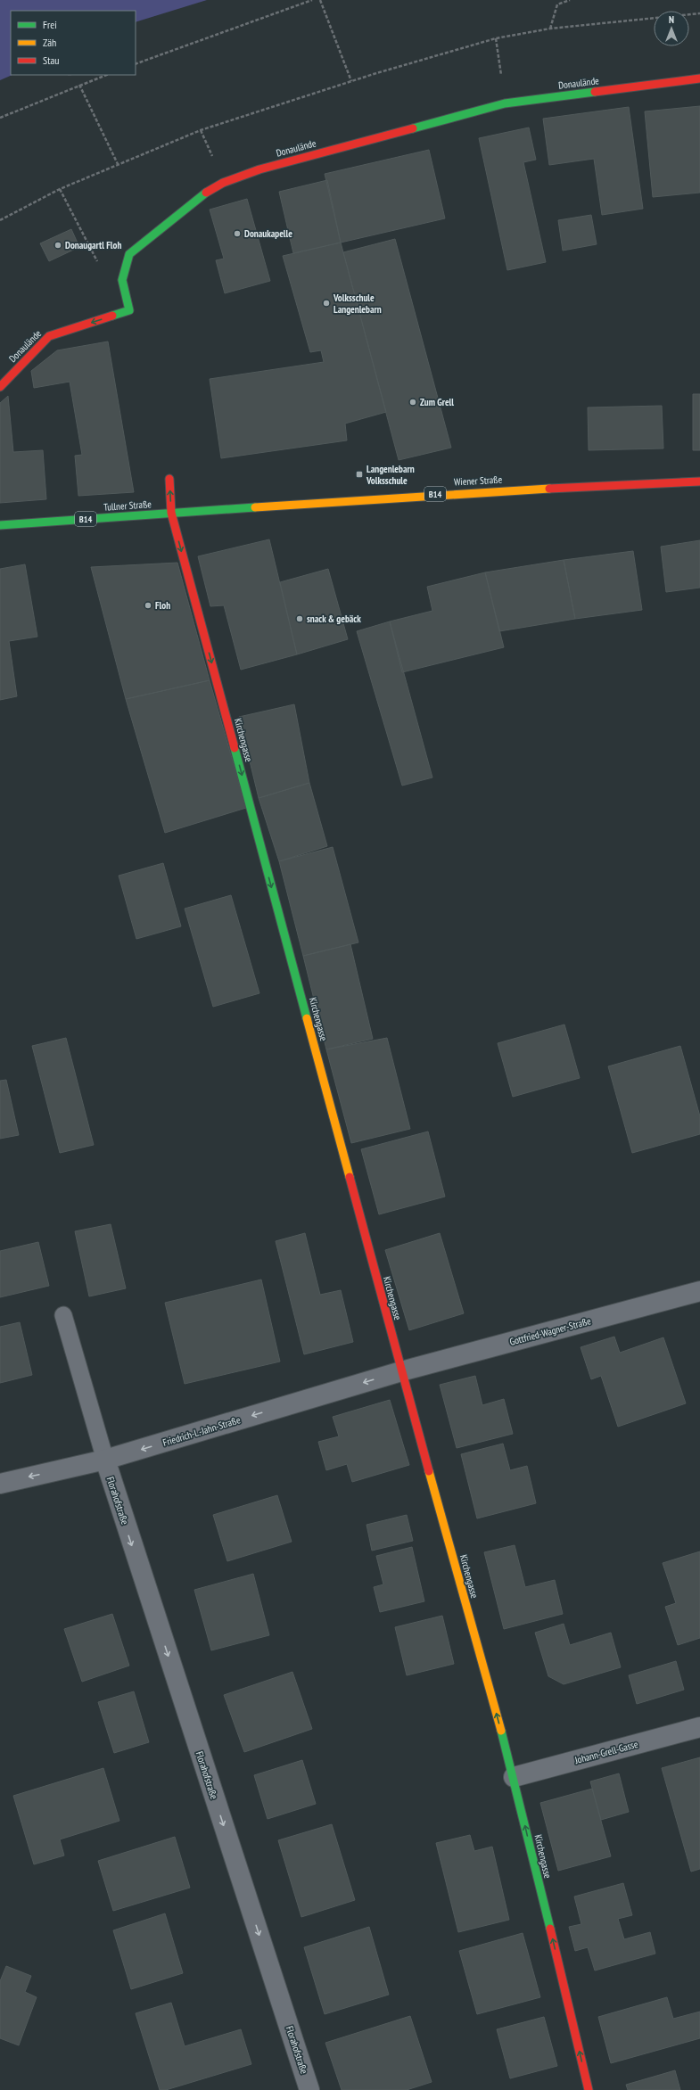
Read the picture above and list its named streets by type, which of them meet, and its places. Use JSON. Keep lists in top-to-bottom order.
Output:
{
  "streets": {
    "street": [
      "Donaulände",
      "Wiener Straße",
      "B14",
      "Tullner Straße",
      "Kirchengasse",
      "Gottfried-Wagner-Straße",
      "Friedrich-L.-Jahn-Straße",
      "Florahofstraße",
      "Johann-Grell-Gasse"
    ]
  },
  "crossings": [
    ["Wiener Straße", "Tullner Straße"],
    ["Wiener Straße", "Kirchengasse"],
    ["Tullner Straße", "Kirchengasse"],
    ["Kirchengasse", "Gottfried-Wagner-Straße"],
    ["Kirchengasse", "Friedrich-L.-Jahn-Straße"],
    ["Kirchengasse", "Johann-Grell-Gasse"],
    ["Gottfried-Wagner-Straße", "Friedrich-L.-Jahn-Straße"],
    ["Friedrich-L.-Jahn-Straße", "Florahofstraße"]
  ],
  "one_way": ["Friedrich-L.-Jahn-Straße", "Florahofstraße"],
  "places": {
    "other": [
      "Donaukapelle",
      "Donaugartl Floh",
      "Volksschule Langenlebarn",
      "Zum Grell",
      "Floh",
      "snack & gebäck"
    ],
    "transit": ["Langenlebarn Volksschule"]
  },
  "legend": ["Frei", "Zäh", "Stau"],
  "north": "top"
}
